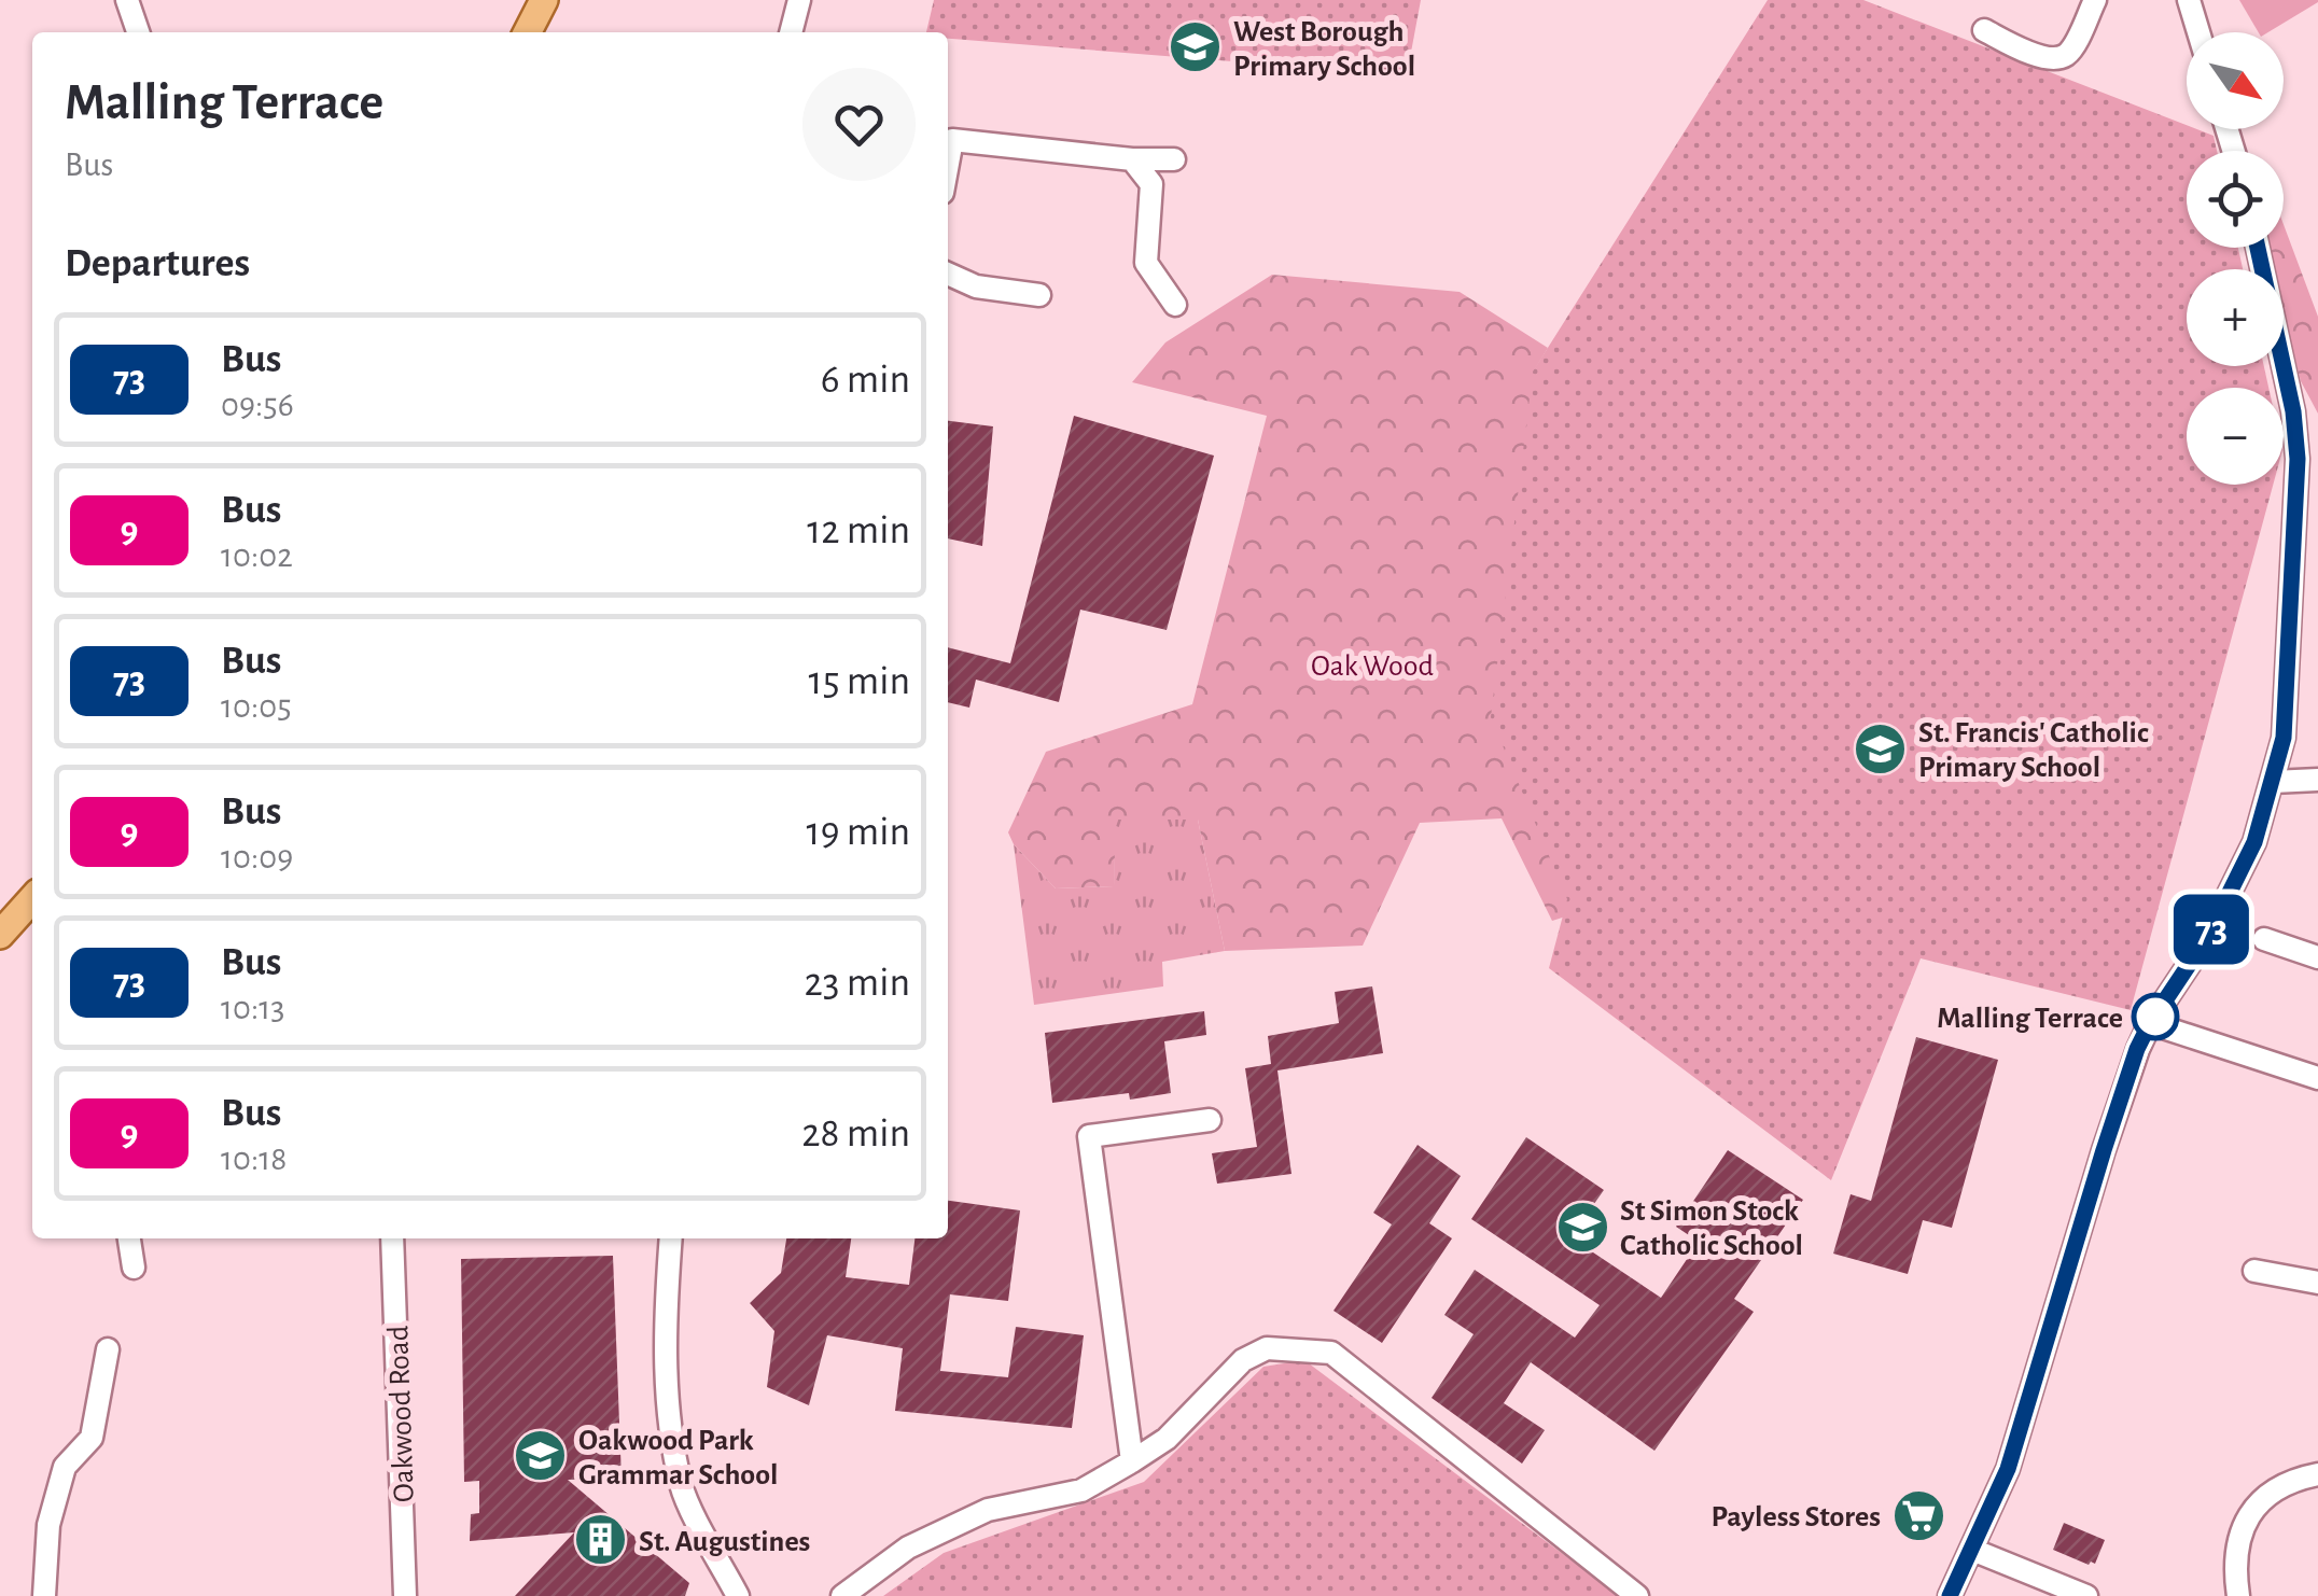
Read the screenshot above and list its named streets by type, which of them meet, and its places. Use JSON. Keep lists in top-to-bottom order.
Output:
{
  "streets": {
    "street": ["Oakwood Road"]
  },
  "parks": ["Oak Wood"],
  "places": {
    "school or university": [
      "West Borough Primary School",
      "St. Francis' Catholic Primary School",
      "St Simon Stock Catholic School",
      "Oakwood Park Grammar School"
    ],
    "other": ["Malling Terrace"],
    "supermarket": ["Payless Stores"],
    "building": ["St. Augustines"]
  },
  "lines": ["bus line 73"],
  "north": "bottom right",
  "page": {
    "on_map": "73",
    "map_buttons": ["+", "−"],
    "heading": [
      ["Malling Terrace", "Bus"],
      "Departures"
    ],
    "list": [
      {
        "mark": "73",
        "name": "Bus",
        "note": "09:56",
        "value": "6 min"
      },
      {
        "mark": "9",
        "name": "Bus",
        "note": "10:02",
        "value": "12 min"
      },
      {
        "mark": "73",
        "name": "Bus",
        "note": "10:05",
        "value": "15 min"
      },
      {
        "mark": "9",
        "name": "Bus",
        "note": "10:09",
        "value": "19 min"
      },
      {
        "mark": "73",
        "name": "Bus",
        "note": "10:13",
        "value": "23 min"
      },
      {
        "mark": "9",
        "name": "Bus",
        "note": "10:18",
        "value": "28 min"
      }
    ]
  }
}
